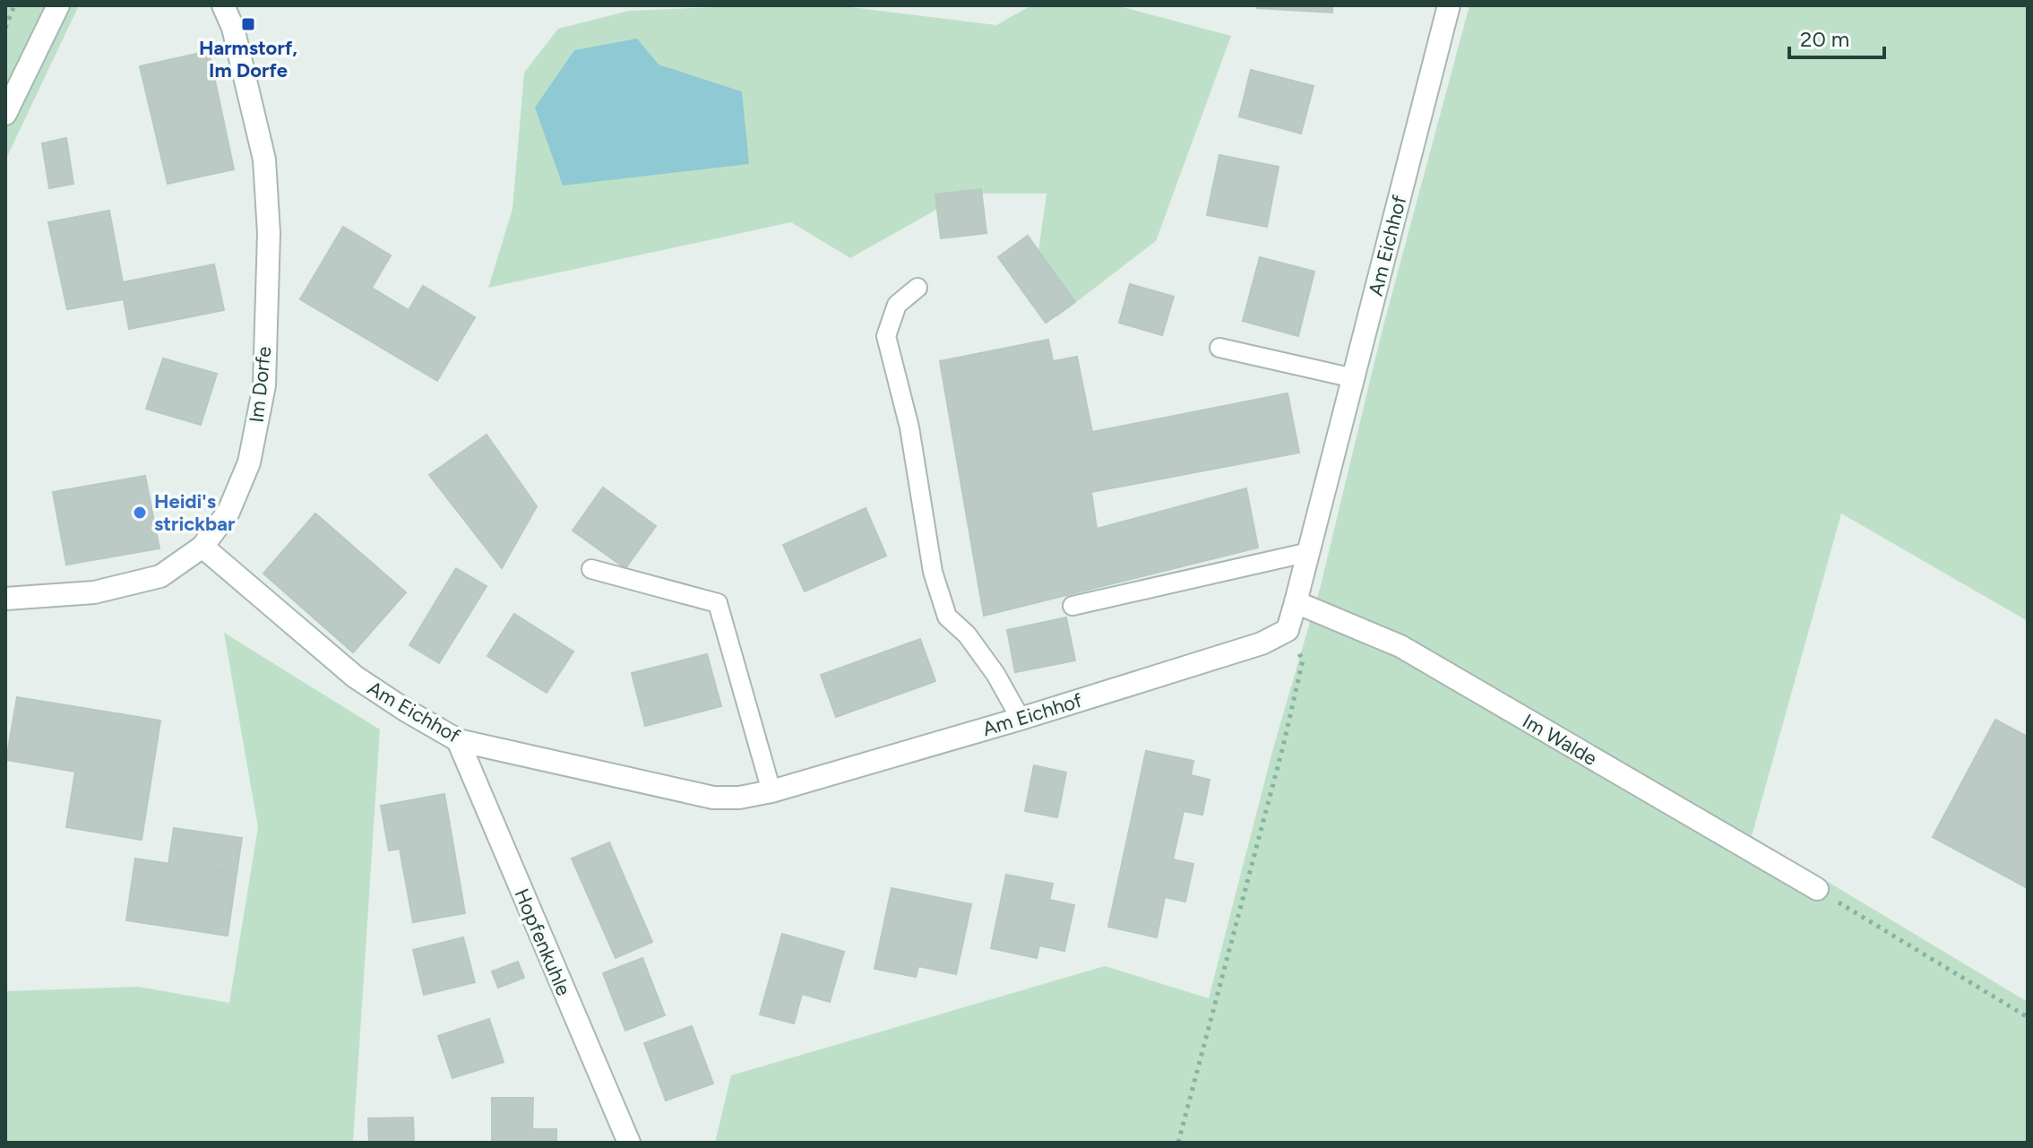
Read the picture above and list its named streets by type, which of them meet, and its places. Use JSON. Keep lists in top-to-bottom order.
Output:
{
  "streets": {
    "street": [
      "Am Eichhof",
      "Im Dorfe",
      "Im Walde",
      "Hopfenkuhle"
    ]
  },
  "crossings": [
    ["Am Eichhof", "Im Dorfe"],
    ["Am Eichhof", "Im Walde"],
    ["Am Eichhof", "Hopfenkuhle"]
  ],
  "places": {
    "transit": ["Harmstorf, Im Dorfe"],
    "other": ["Heidi's strickbar"]
  },
  "scale_bar": "20 m"
}
